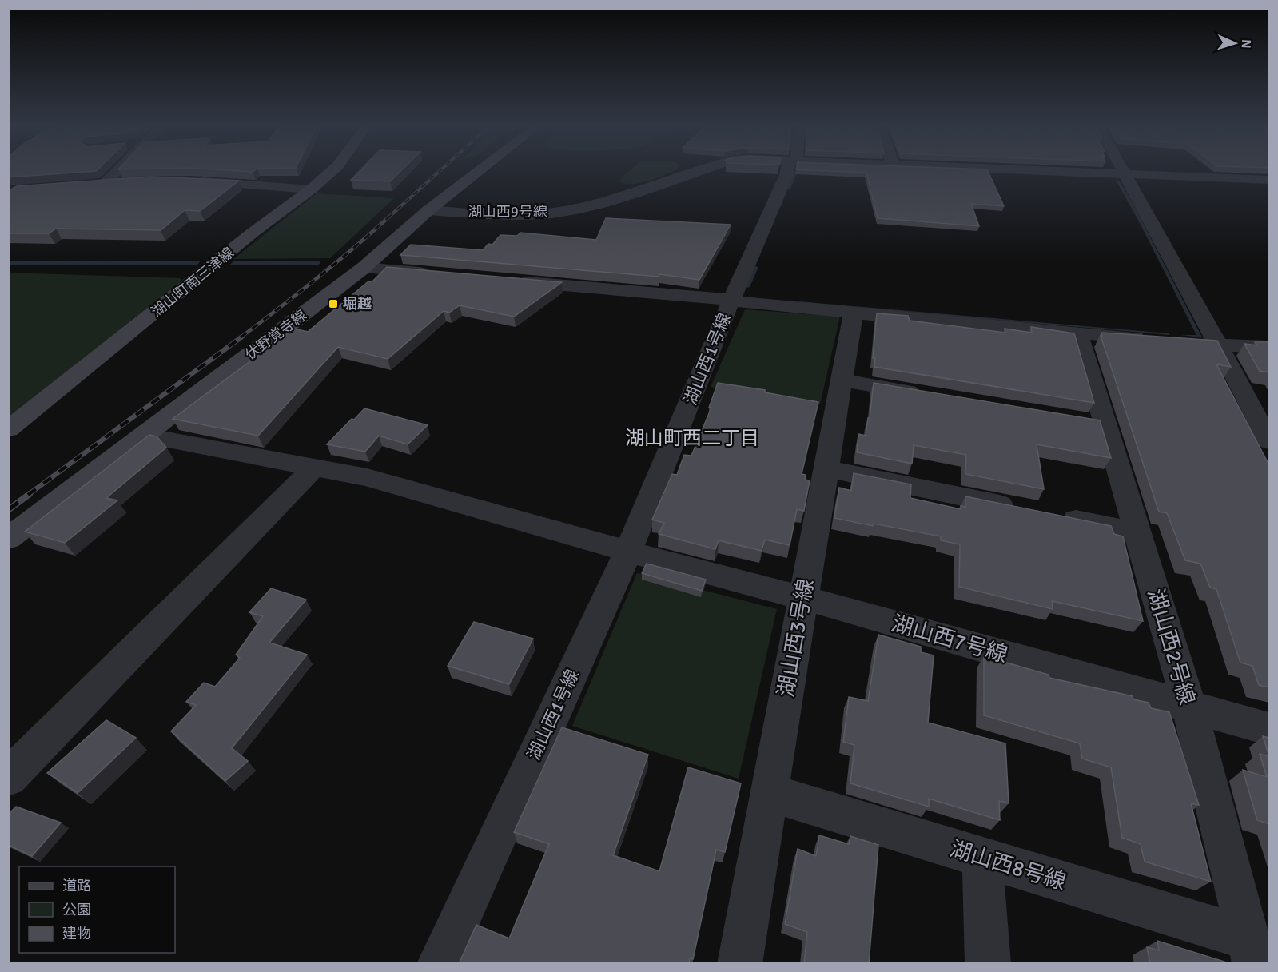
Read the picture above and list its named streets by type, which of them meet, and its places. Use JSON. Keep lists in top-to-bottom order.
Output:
{
  "streets": {
    "main road": ["湖山町南三津線", "伏野覚寺線"],
    "street": [
      "湖山西9号線",
      "湖山西1号線",
      "湖山西3号線",
      "湖山西7号線",
      "湖山西2号線",
      "湖山西8号線"
    ]
  },
  "crossings": [
    ["湖山西9号線", "伏野覚寺線"],
    ["伏野覚寺線", "湖山西7号線"],
    ["湖山西1号線", "湖山西3号線"],
    ["湖山西1号線", "湖山西7号線"],
    ["湖山西1号線", "湖山西2号線"],
    ["湖山西3号線", "湖山西7号線"],
    ["湖山西3号線", "湖山西8号線"],
    ["湖山西7号線", "湖山西2号線"],
    ["湖山西2号線", "湖山西8号線"]
  ],
  "districts": ["湖山町西二丁目"],
  "places": {
    "transit": ["堀越"]
  },
  "legend": ["道路", "公園", "建物"],
  "north": "right"
}
